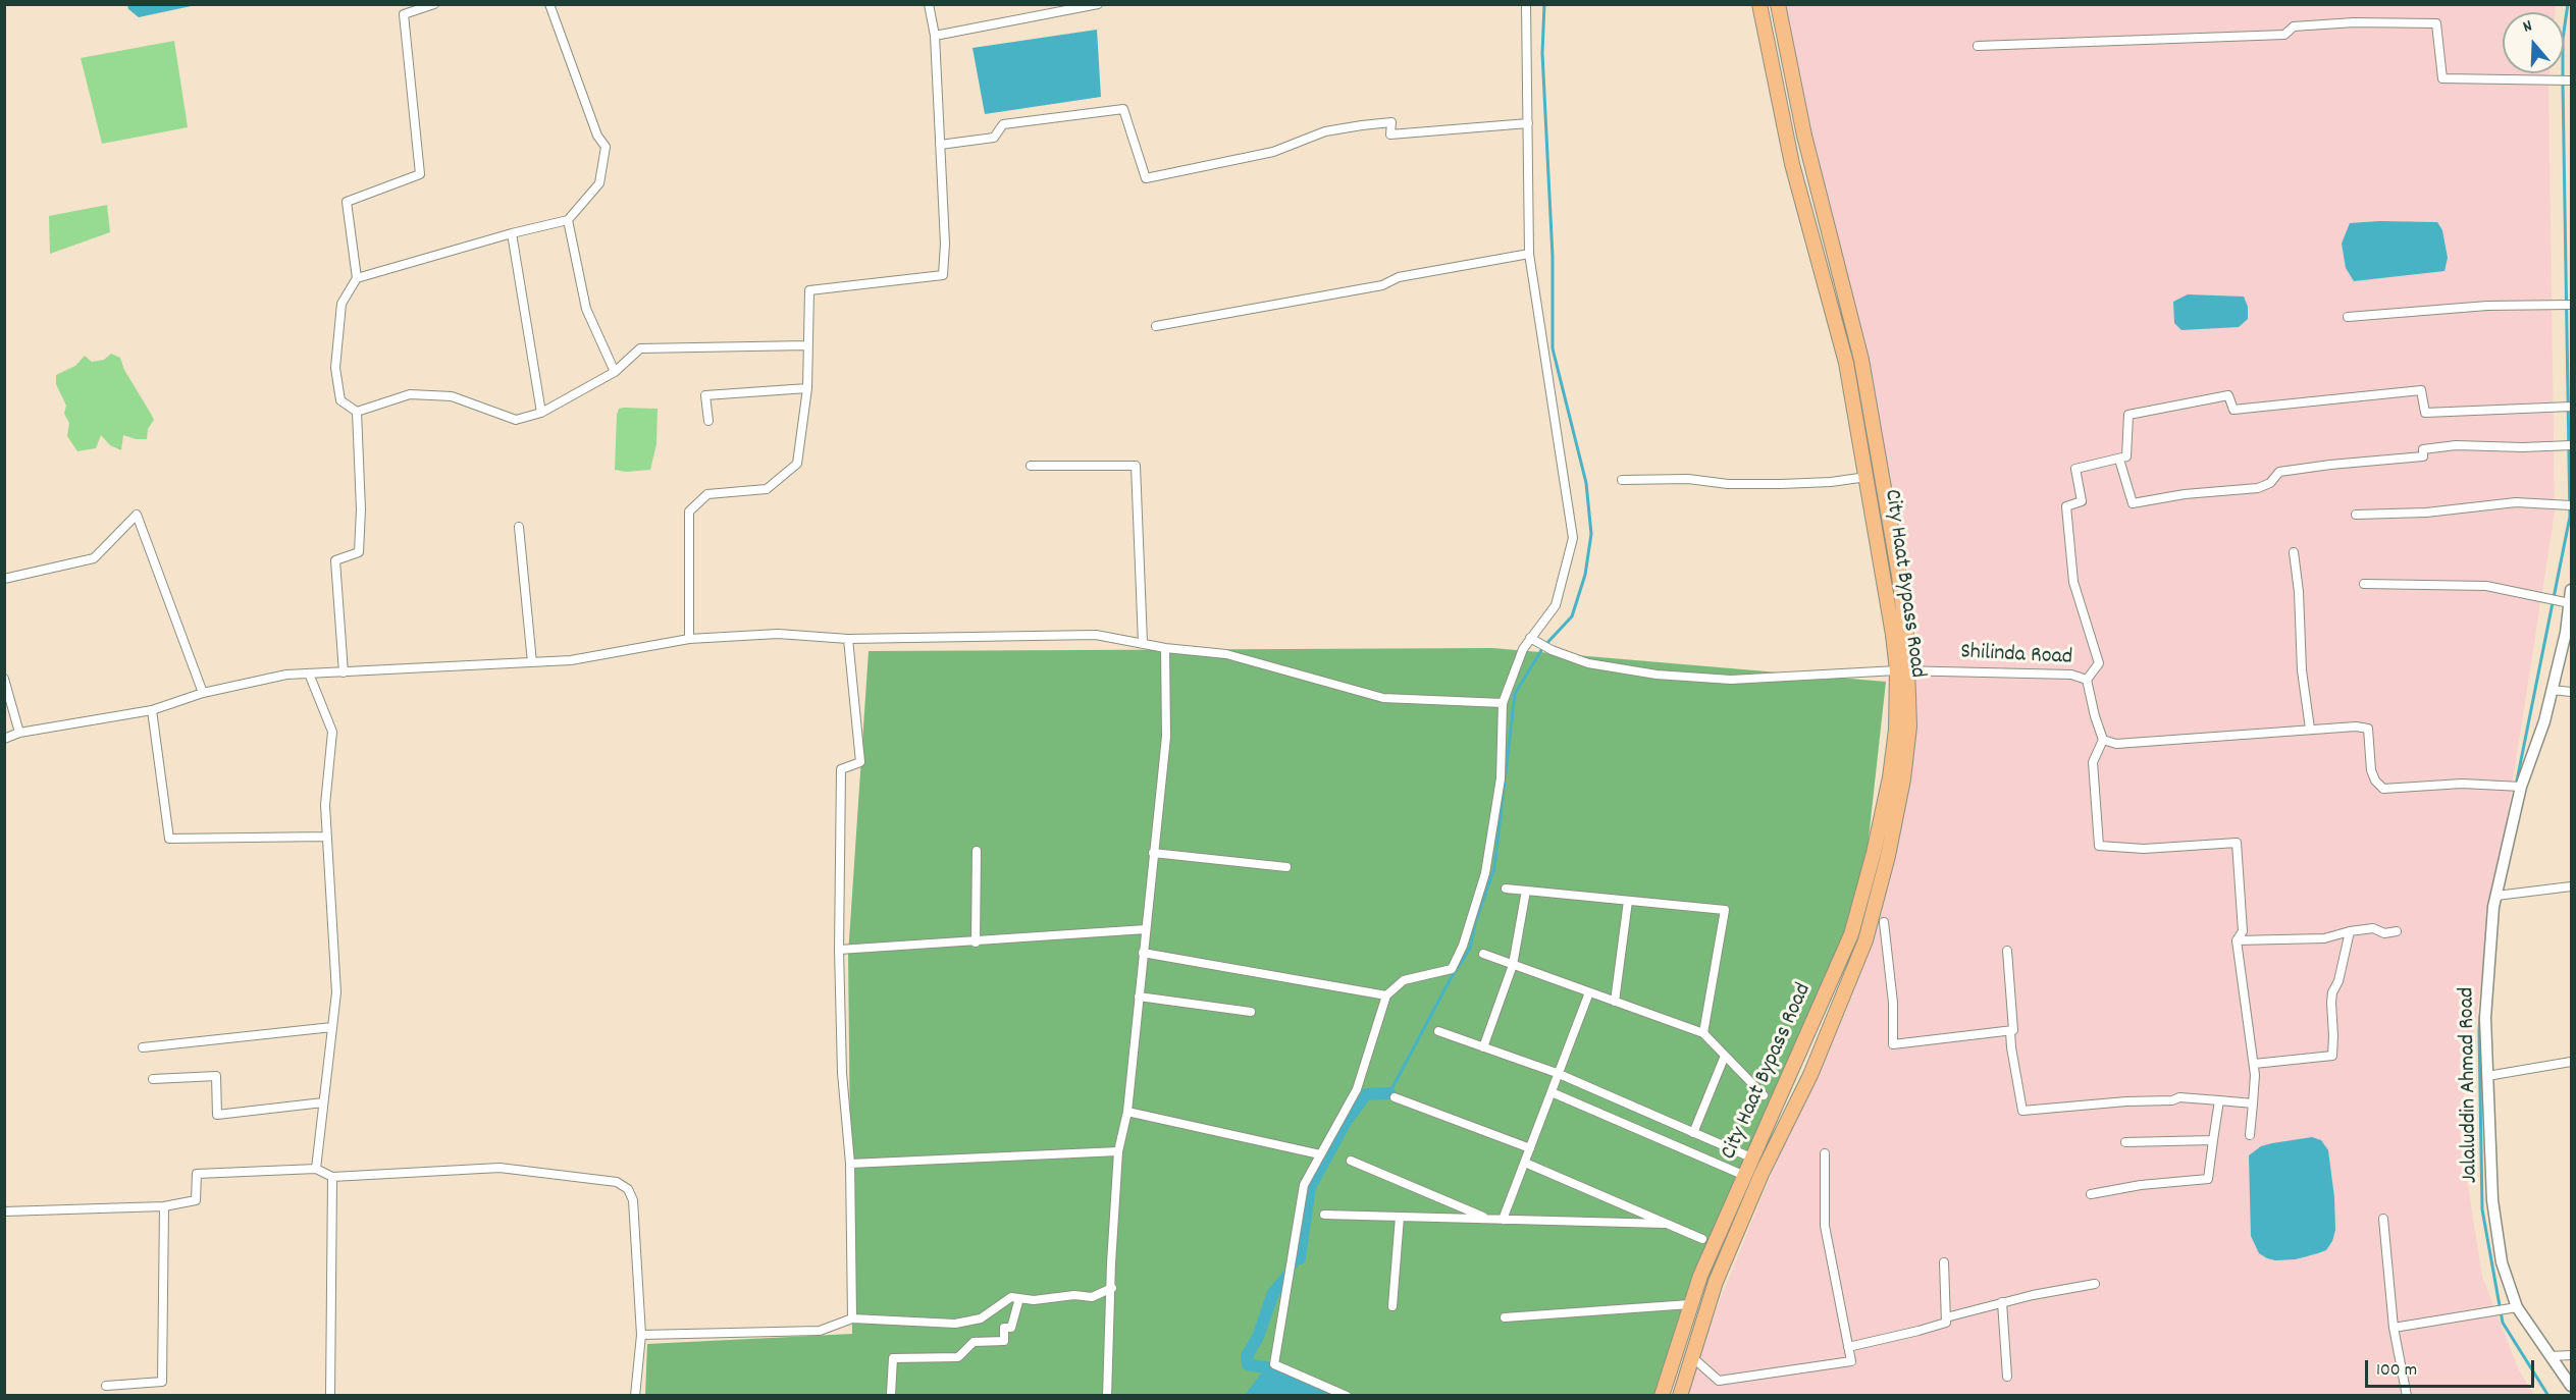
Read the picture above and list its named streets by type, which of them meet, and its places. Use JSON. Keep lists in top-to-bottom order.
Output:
{
  "streets": {
    "main road": ["City Haat Bypass Road"],
    "street": ["Shilinda Road", "Jalaluddin Ahmad Road"]
  },
  "crossings": [
    ["City Haat Bypass Road", "Shilinda Road"]
  ],
  "scale_bar": "100 m",
  "north": "top"
}
